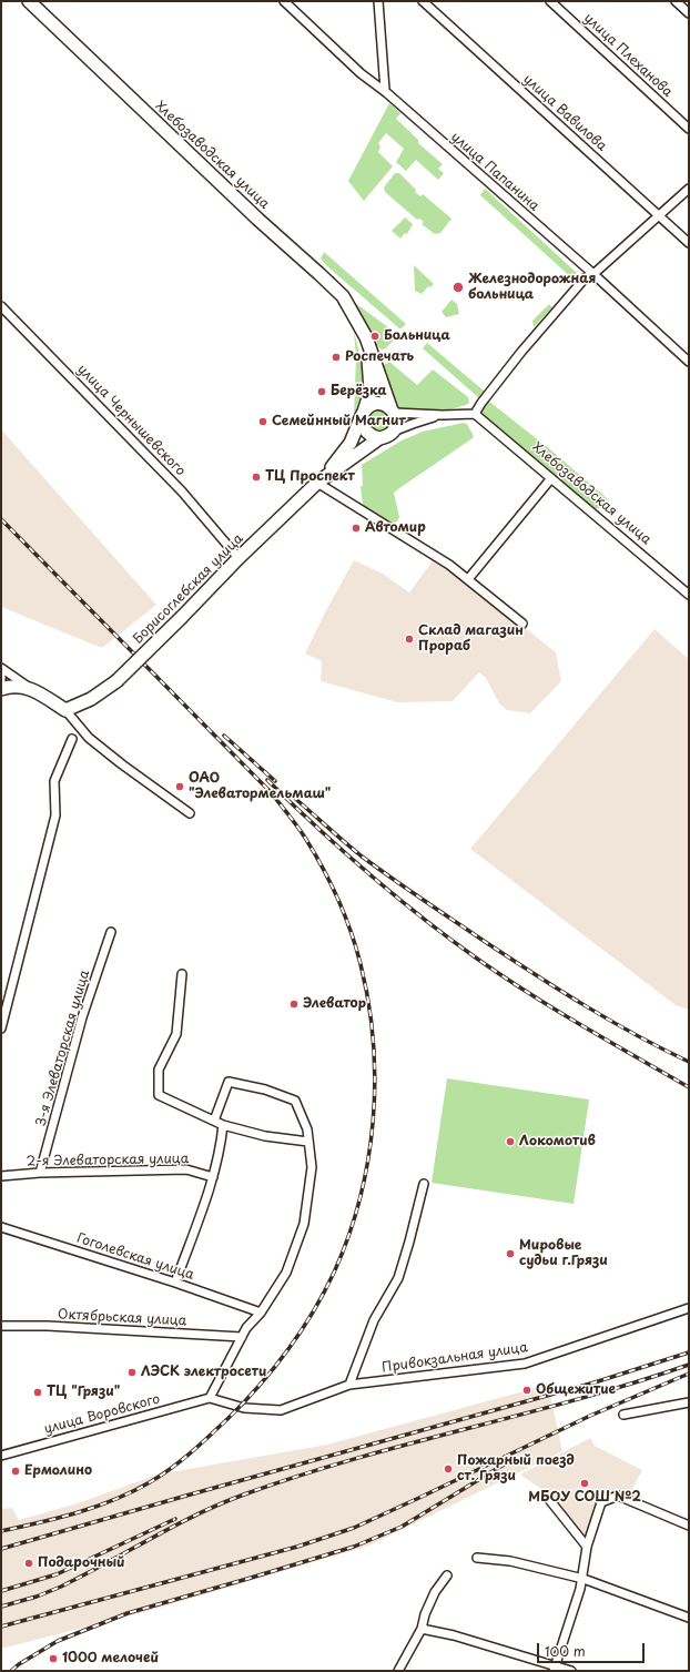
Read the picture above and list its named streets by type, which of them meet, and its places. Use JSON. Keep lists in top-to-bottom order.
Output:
{
  "streets": {
    "street": [
      "улица Плеханова",
      "улица Вавилова",
      "Хлебозаводская улица",
      "улица Папанина",
      "улица Чернышевского",
      "Борисоглебская улица",
      "3-я Элеваторская улица",
      "2-я Элеваторская улица",
      "Гоголевская улица",
      "Октябрьская улица",
      "Привокзальная улица",
      "улица Воровского"
    ]
  },
  "crossings": [
    ["улица Чернышевского", "Борисоглебская улица"],
    ["3-я Элеваторская улица", "2-я Элеваторская улица"],
    ["Привокзальная улица", "улица Воровского"]
  ],
  "places": [
    "Железнодорожная больница",
    "Больница",
    "Роспечать",
    "Берёзка",
    "Семейнный Магнит",
    "ТЦ Проспект",
    "Автомир",
    "Склад магазин Прораб",
    "ОАО \"Элеватормельмаш\"",
    "Элеватор",
    "Локомотив",
    "Мировые судьи г.Грязи",
    "ЛЭСК электросети",
    "Общежитие",
    "ТЦ \"Грязи\"",
    "Пожарный поезд ст. Грязи",
    "Ермолино",
    "МБОУ СОШ №2",
    "Подарочный",
    "1000 мелочей"
  ],
  "scale_bar": "100 m"
}
